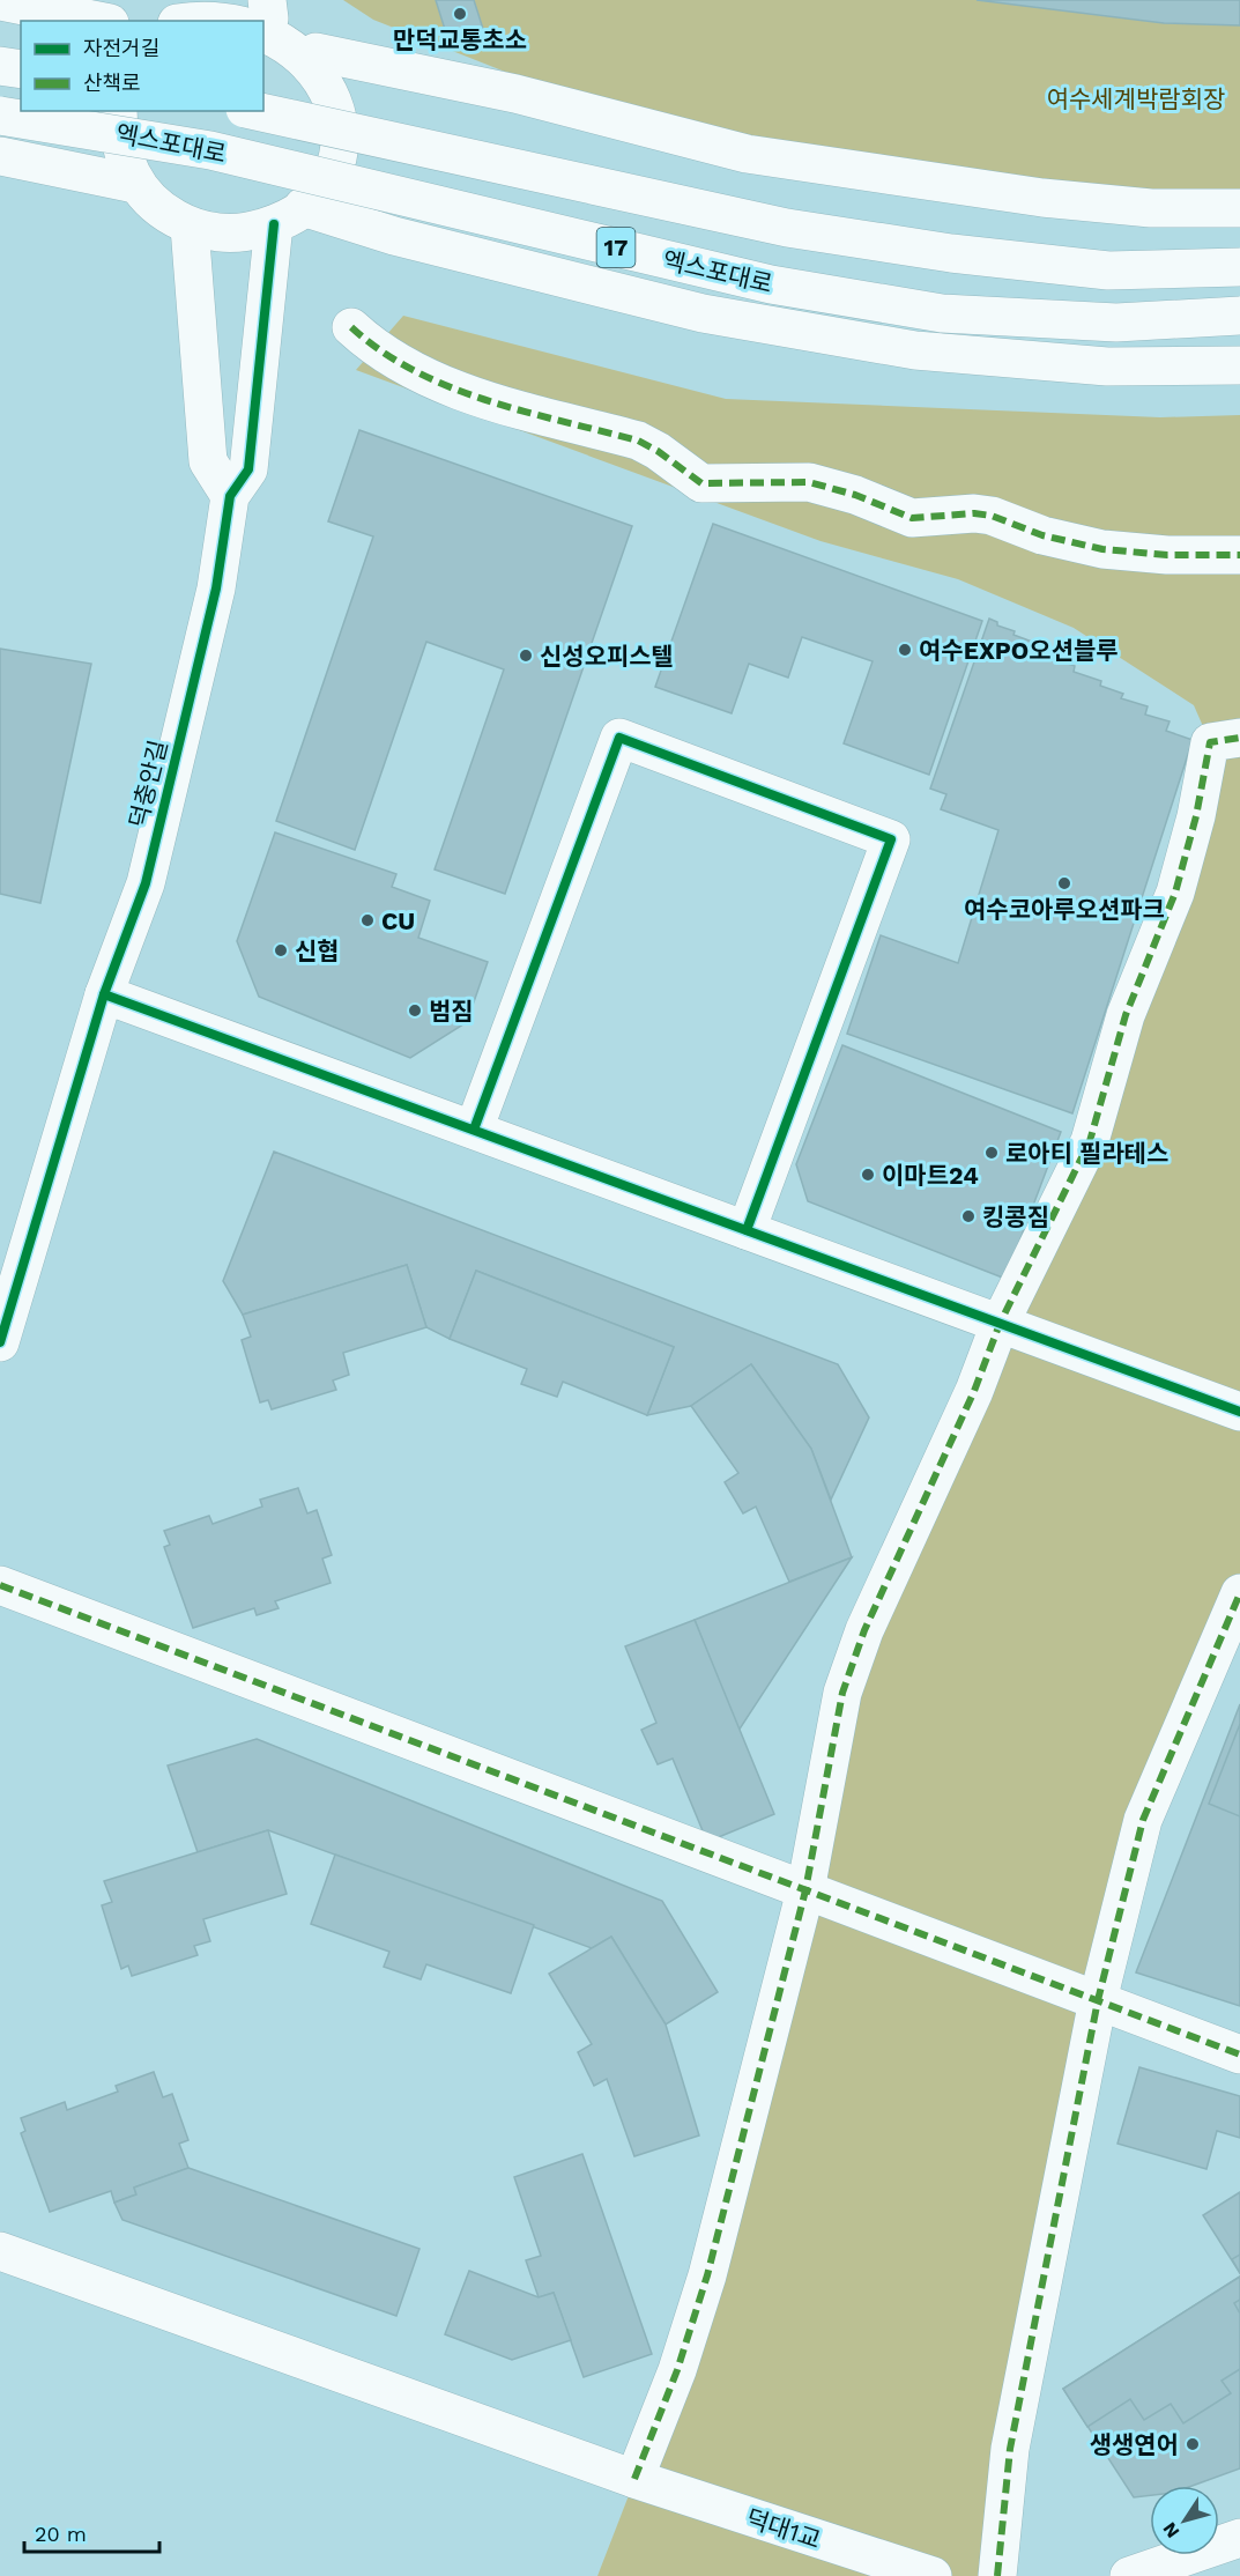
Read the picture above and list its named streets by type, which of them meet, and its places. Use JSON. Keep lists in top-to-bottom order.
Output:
{
  "streets": {
    "street": [
      "엑스포대로",
      "17",
      "덕충안길",
      "덕대1교"
    ]
  },
  "parks": ["여수세계박람회장"],
  "places": [
    "만덕교통초소",
    "여수EXPO오션블루",
    "신성오피스텔",
    "여수코아루오션파크",
    "CU",
    "신협",
    "범짐",
    "로아티 필라테스",
    "이마트24",
    "킹콩짐",
    "생생연어"
  ],
  "legend": ["자전거길", "산책로"],
  "scale_bar": "20 m",
  "north": "bottom left"
}
